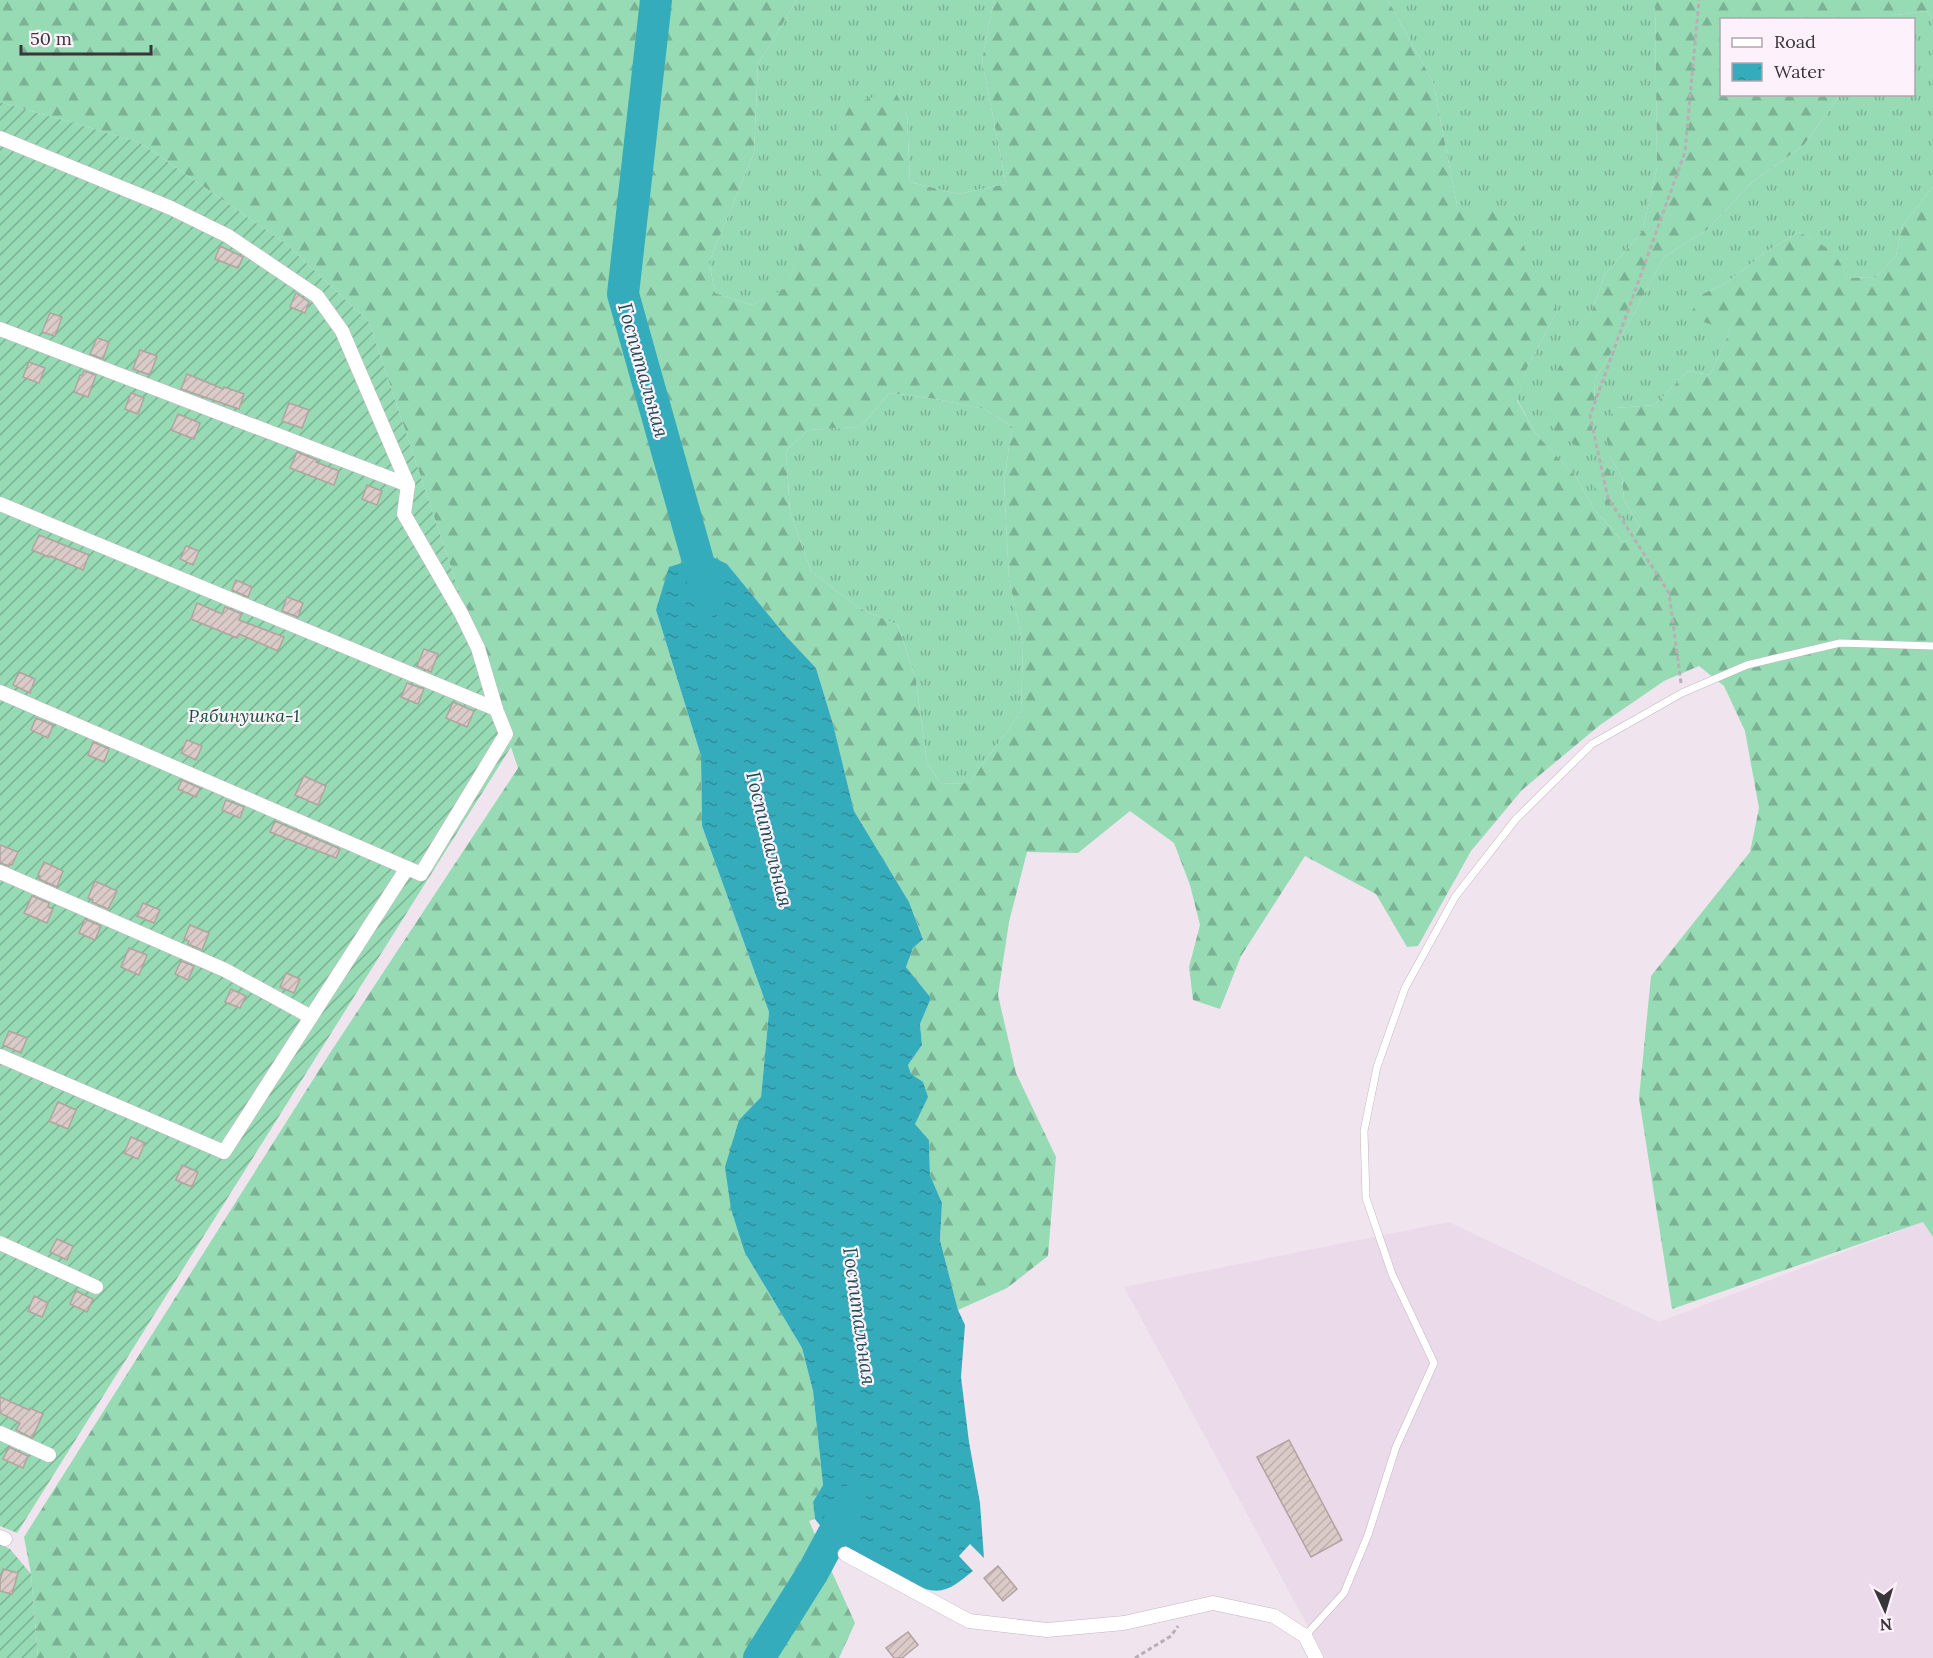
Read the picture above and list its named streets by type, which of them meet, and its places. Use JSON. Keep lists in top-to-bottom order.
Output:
{
  "water": ["Госпитальная"],
  "parks": ["Рябинушка-1"],
  "legend": ["Road", "Water"],
  "scale_bar": "50 m",
  "north": "bottom"
}
